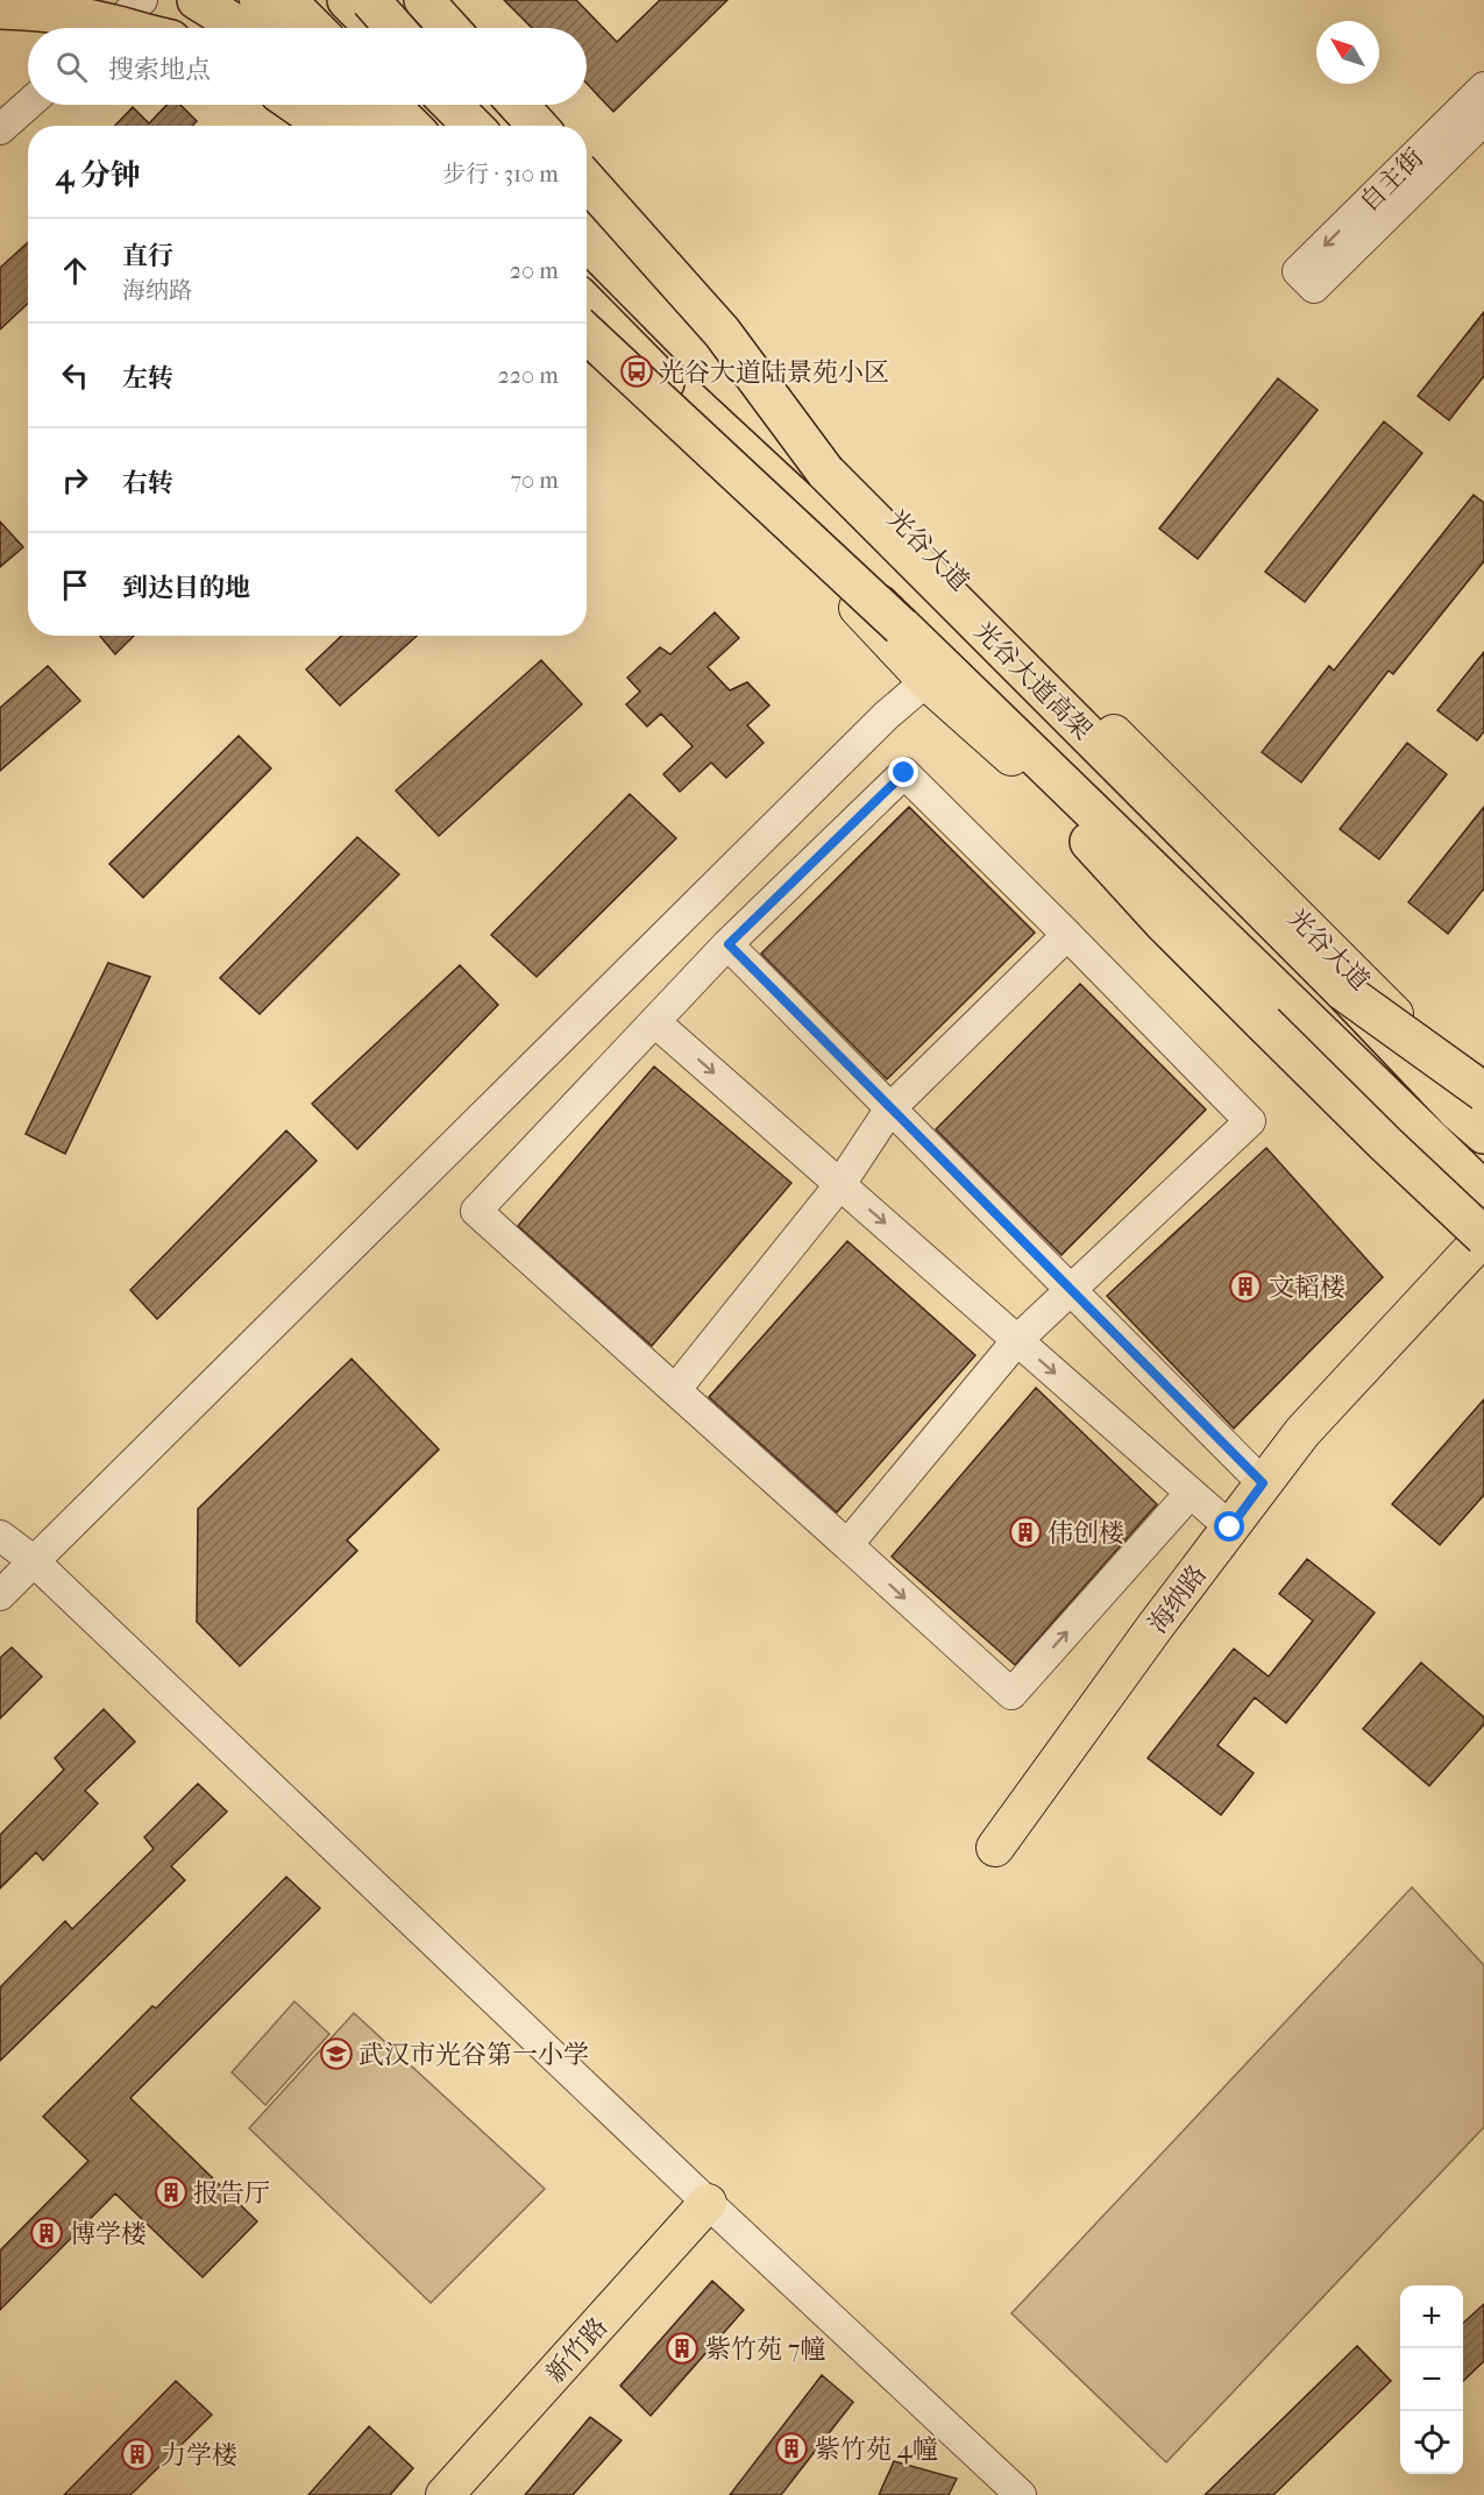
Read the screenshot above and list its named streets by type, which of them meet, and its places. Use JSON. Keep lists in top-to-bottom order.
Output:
{
  "streets": {
    "highway": ["光谷大道高架"],
    "main road": ["光谷大道", "海纳路", "新竹路"],
    "street": ["自主街"]
  },
  "places": {
    "bus stop": ["光谷大道陆景苑小区"],
    "building": [
      "文韬楼",
      "伟创楼",
      "报告厅",
      "博学楼",
      "紫竹苑 7幢",
      "紫竹苑 4幢",
      "力学楼"
    ],
    "school or university": ["武汉市光谷第一小学"]
  },
  "north": "top left",
  "page": {
    "search": "搜索地点",
    "heading": ["4 分钟", "步行 · 310 m"],
    "list": [
      ["直行", "海纳路", "20 m"],
      ["左转", "220 m"],
      ["右转", "70 m"],
      "到达目的地"
    ],
    "map_buttons": ["+", "−"]
  }
}
